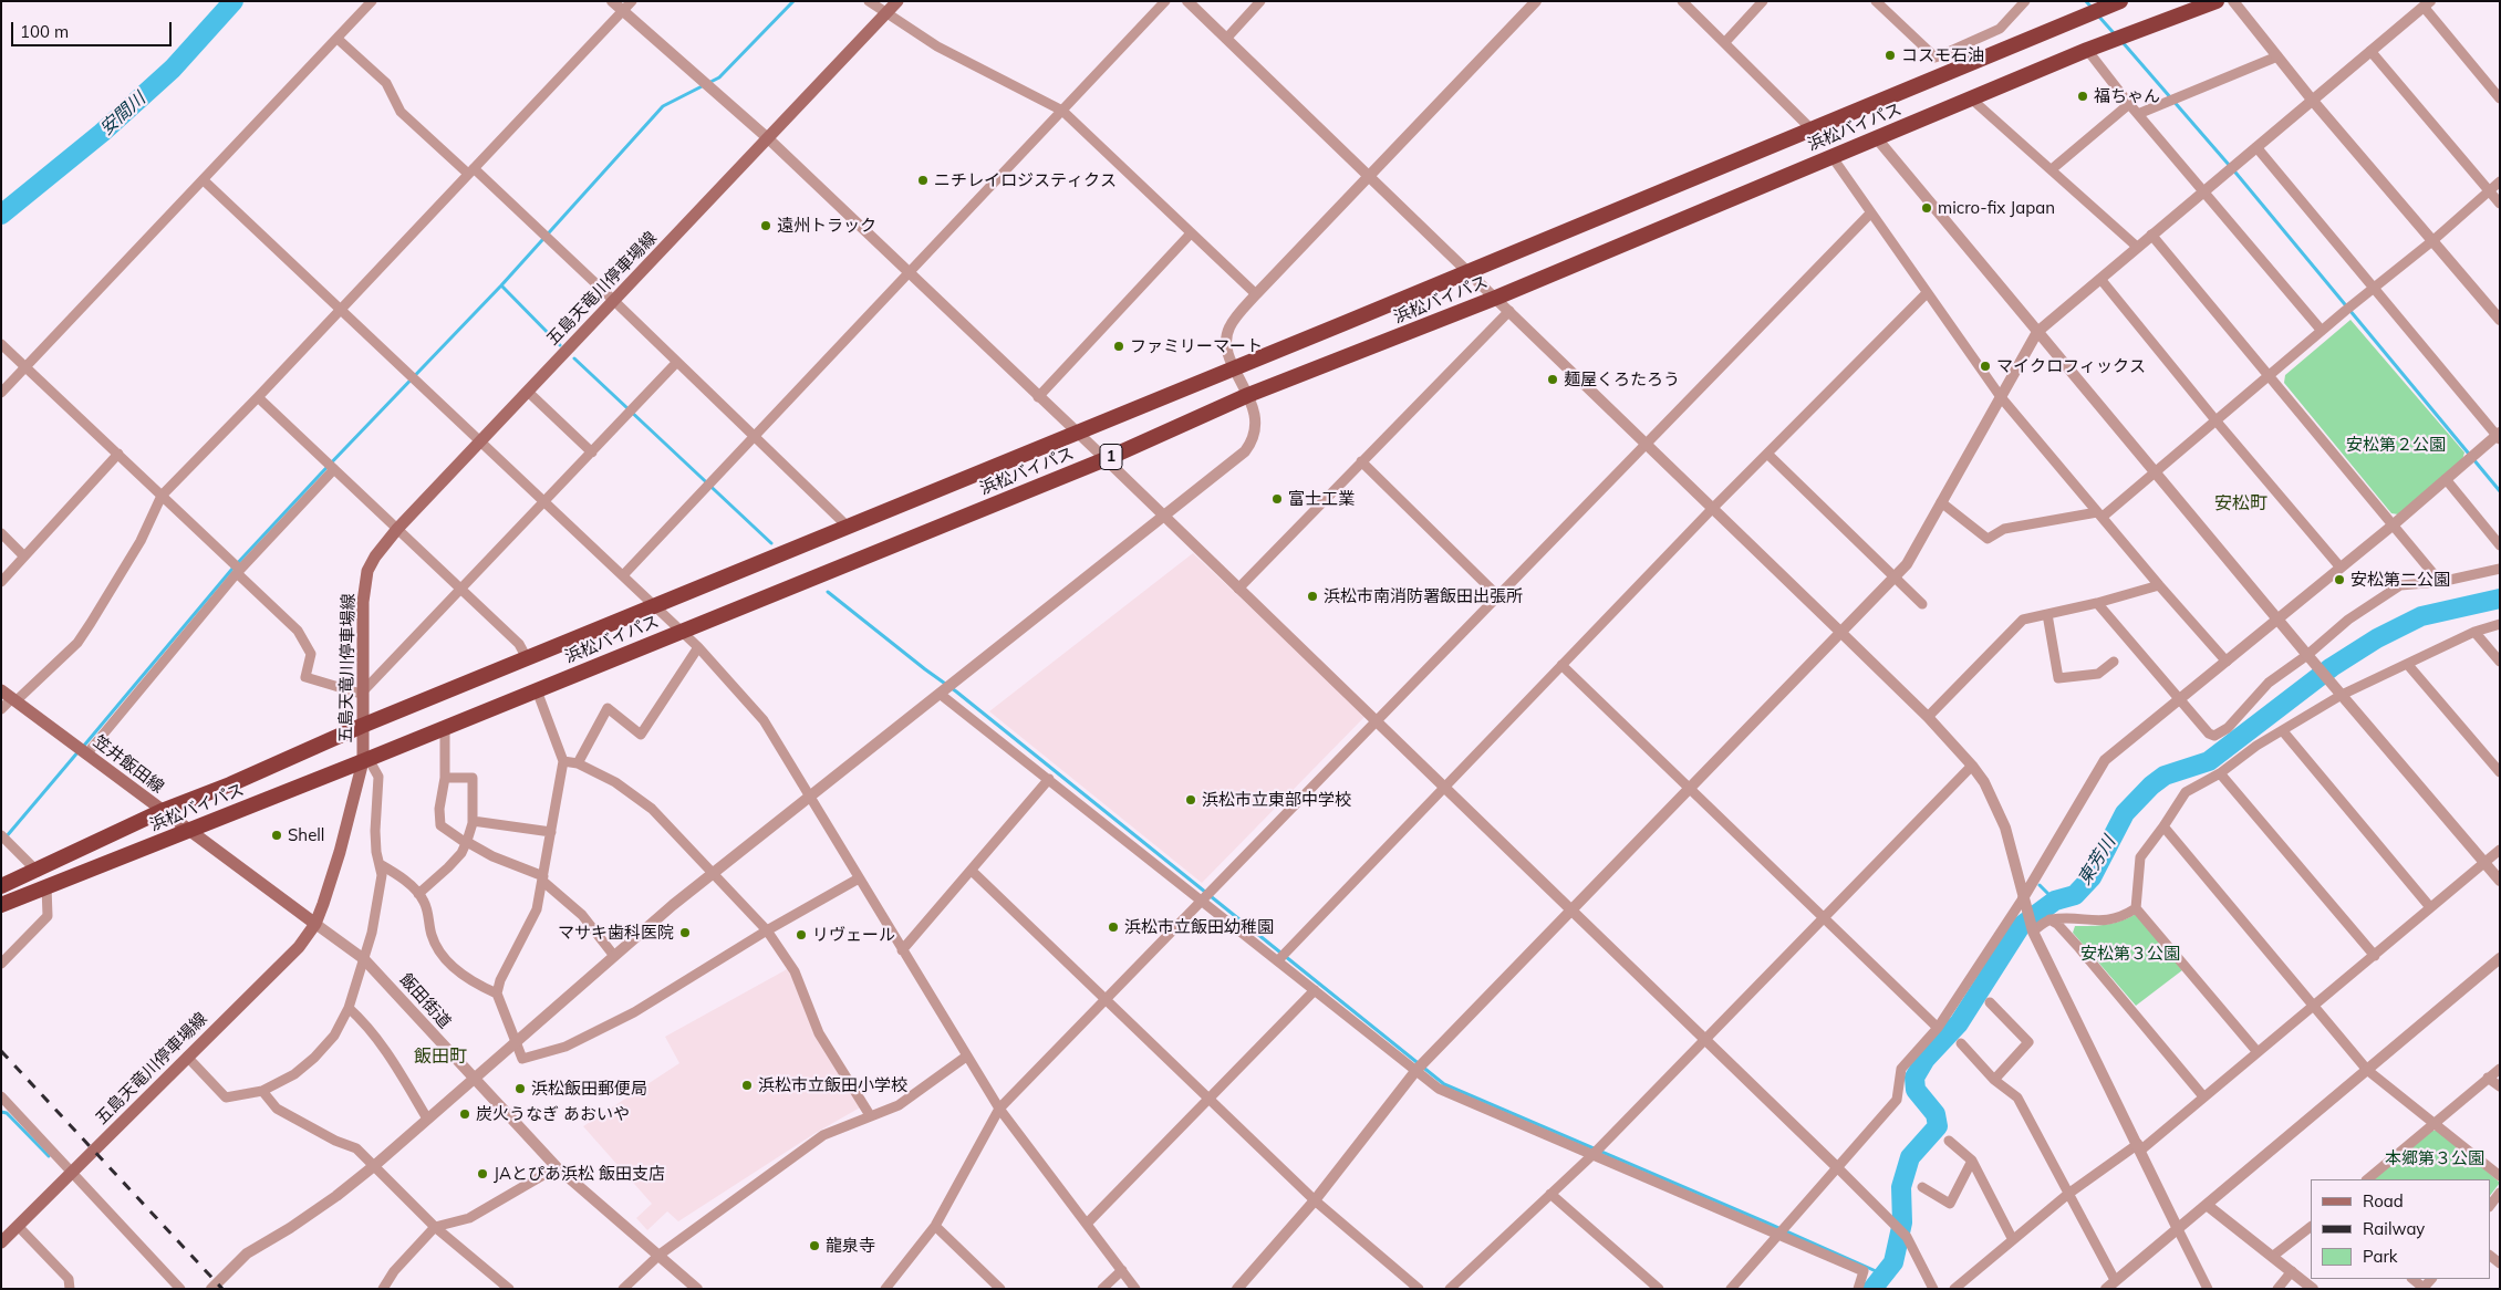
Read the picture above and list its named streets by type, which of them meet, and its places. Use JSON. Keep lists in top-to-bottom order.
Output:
{
  "streets": {
    "highway": ["浜松バイパス", "1"],
    "main road": ["五島天竜川停車場線", "笠井飯田線"],
    "street": ["飯田街道"]
  },
  "crossings": [
    ["浜松バイパス", "五島天竜川停車場線"],
    ["浜松バイパス", "笠井飯田線"],
    ["五島天竜川停車場線", "笠井飯田線"],
    ["五島天竜川停車場線", "飯田街道"],
    ["笠井飯田線", "飯田街道"]
  ],
  "districts": ["安松町", "飯田町"],
  "water": ["安間川", "東芳川"],
  "parks": ["安松第２公園", "安松第３公園", "本郷第３公園"],
  "places": [
    "コスモ石油",
    "福ちゃん",
    "ニチレイロジスティクス",
    "micro-fix Japan",
    "遠州トラック",
    "ファミリーマート",
    "マイクロフィックス",
    "麺屋くろたろう",
    "富士工業",
    "安松第二公園",
    "浜松市南消防署飯田出張所",
    "浜松市立東部中学校",
    "Shell",
    "浜松市立飯田幼稚園",
    "マサキ歯科医院",
    "リヴェール",
    "浜松市立飯田小学校",
    "浜松飯田郵便局",
    "炭火うなぎ あおいや",
    "JAとぴあ浜松 飯田支店",
    "龍泉寺"
  ],
  "legend": ["Road", "Railway", "Park"],
  "scale_bar": "100 m"
}
